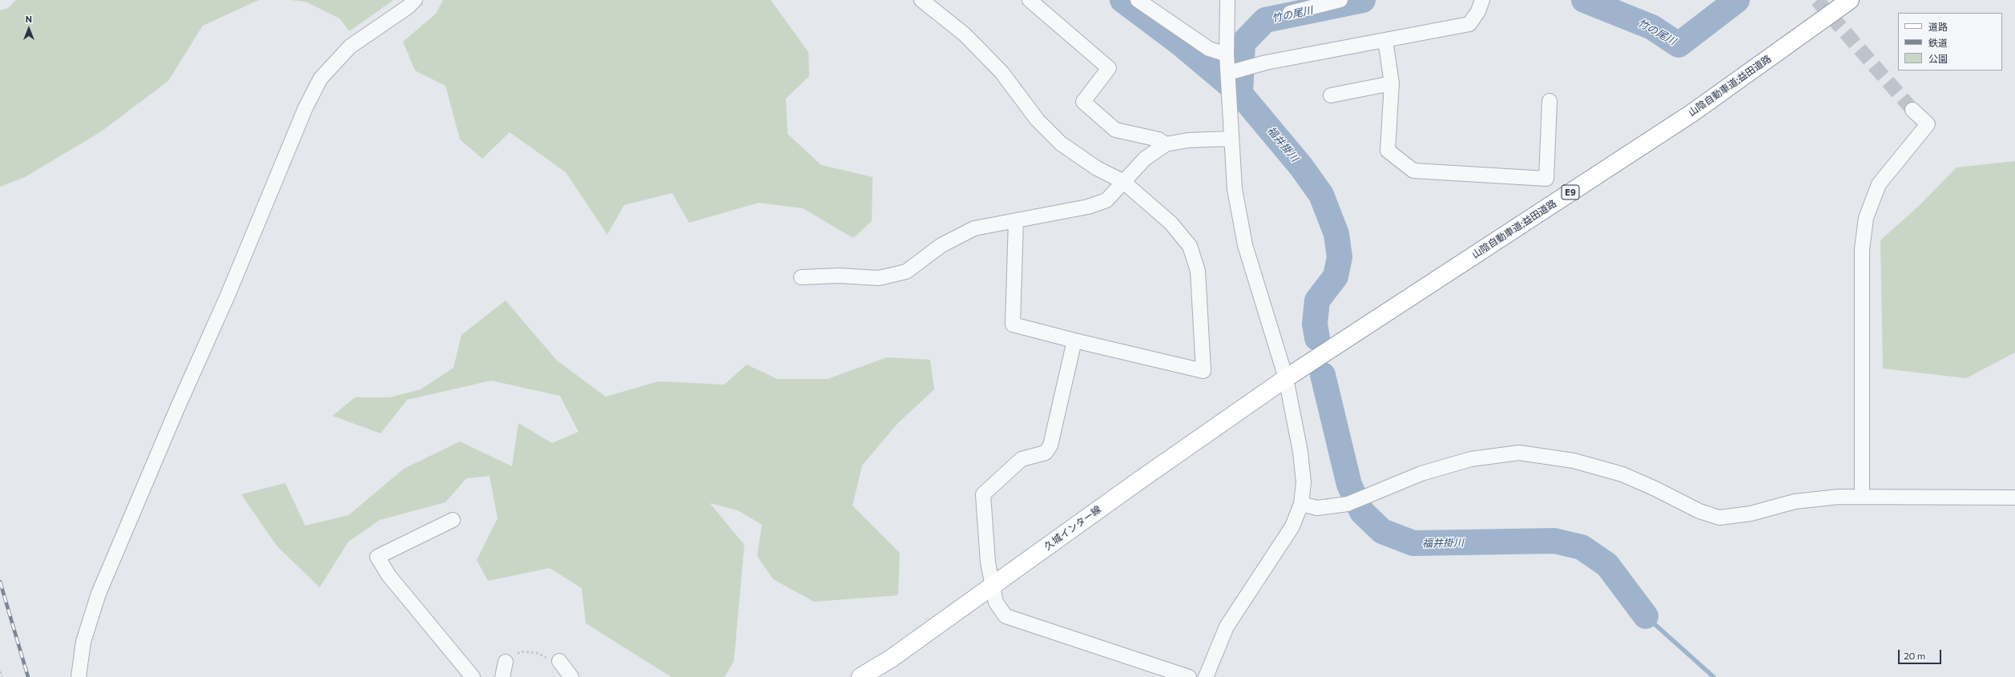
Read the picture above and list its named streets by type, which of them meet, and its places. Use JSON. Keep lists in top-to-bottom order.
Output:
{
  "streets": {
    "main road": ["山陰自動車道;益田道路", "E9", "久城インター線"]
  },
  "crossings": [
    ["山陰自動車道;益田道路", "久城インター線"]
  ],
  "water": ["竹の尾川", "福井掛川"],
  "legend": ["道路", "鉄道", "公園"],
  "scale_bar": "20 m",
  "north": "top"
}
